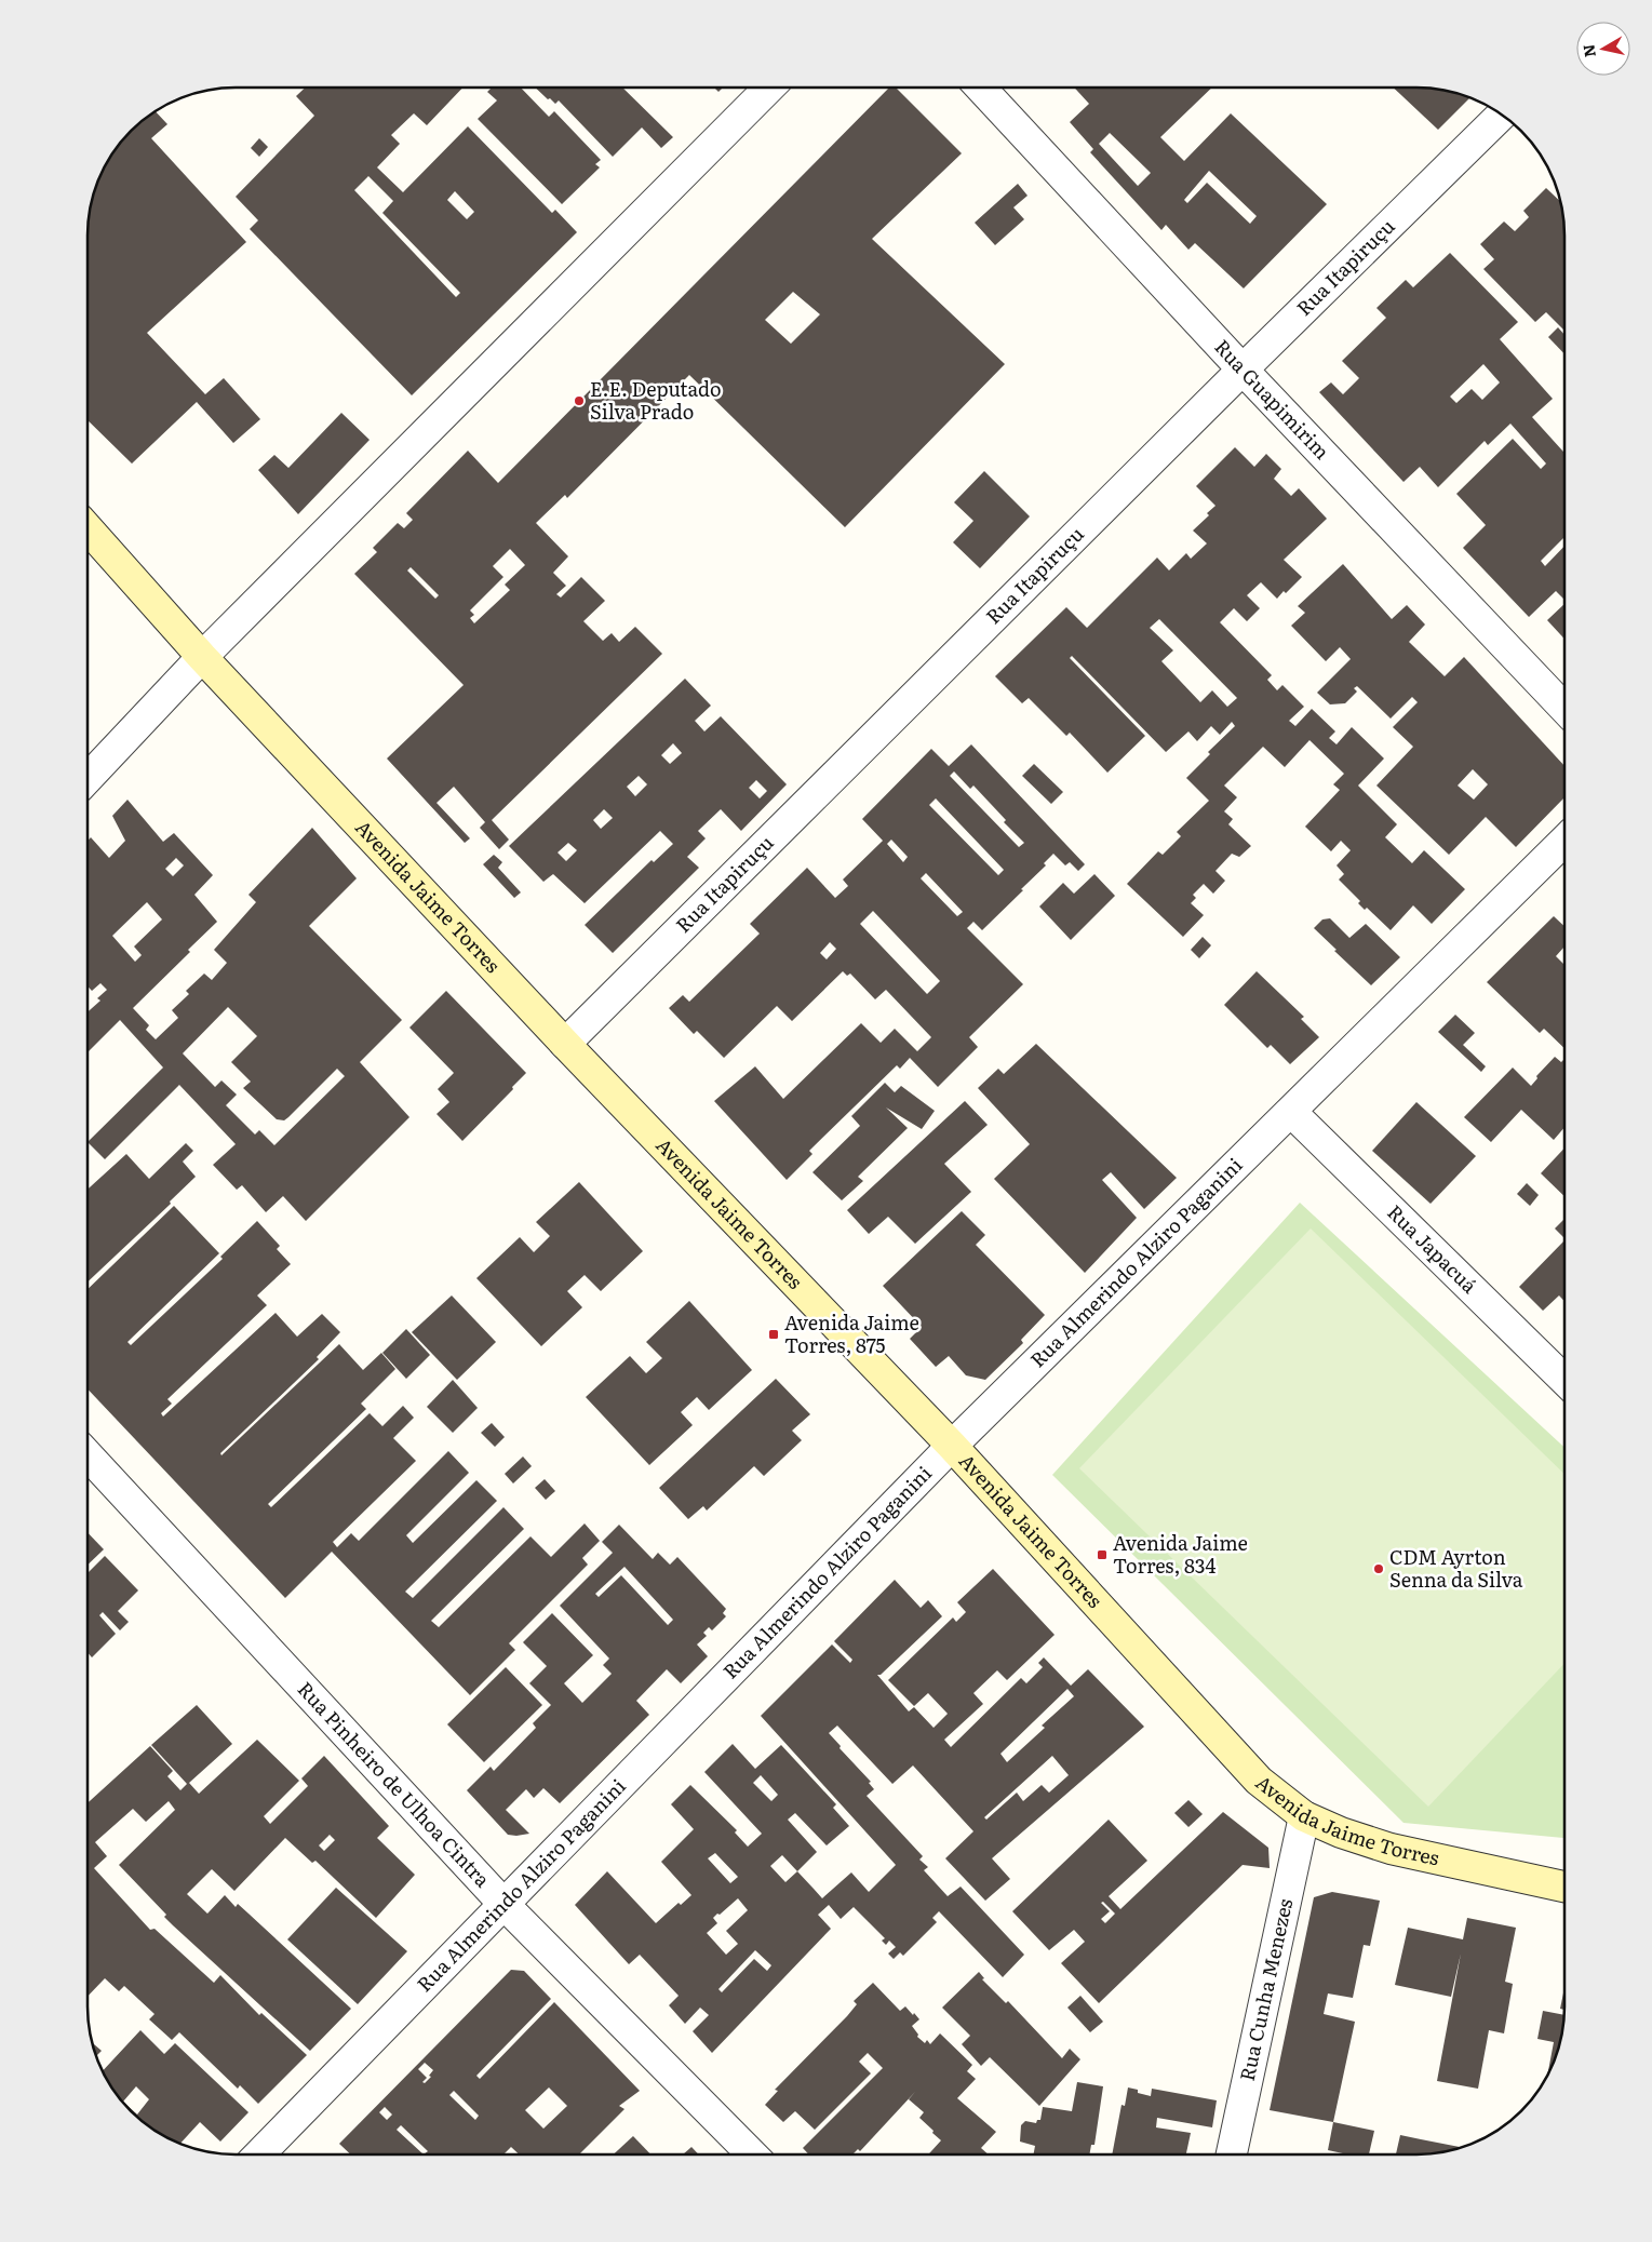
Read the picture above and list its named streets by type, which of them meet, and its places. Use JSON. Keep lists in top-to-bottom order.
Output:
{
  "streets": {
    "street": [
      "Rua Itapiruçu",
      "Rua Guapimirim",
      "Avenida Jaime Torres",
      "Rua Japacuá",
      "Rua Almerindo Alziro Paganini",
      "Rua Pinheiro de Ulhoa Cintra",
      "Rua Cunha Menezes"
    ]
  },
  "crossings": [
    ["Rua Itapiruçu", "Rua Guapimirim"],
    ["Rua Itapiruçu", "Avenida Jaime Torres"],
    ["Avenida Jaime Torres", "Rua Almerindo Alziro Paganini"],
    ["Avenida Jaime Torres", "Rua Cunha Menezes"],
    ["Rua Japacuá", "Rua Almerindo Alziro Paganini"],
    ["Rua Almerindo Alziro Paganini", "Rua Pinheiro de Ulhoa Cintra"]
  ],
  "places": {
    "other": ["E.E. Deputado Silva Prado", "CDM Ayrton Senna da Silva"],
    "transit": ["Avenida Jaime Torres, 875", "Avenida Jaime Torres, 834"]
  },
  "north": "left"
}
